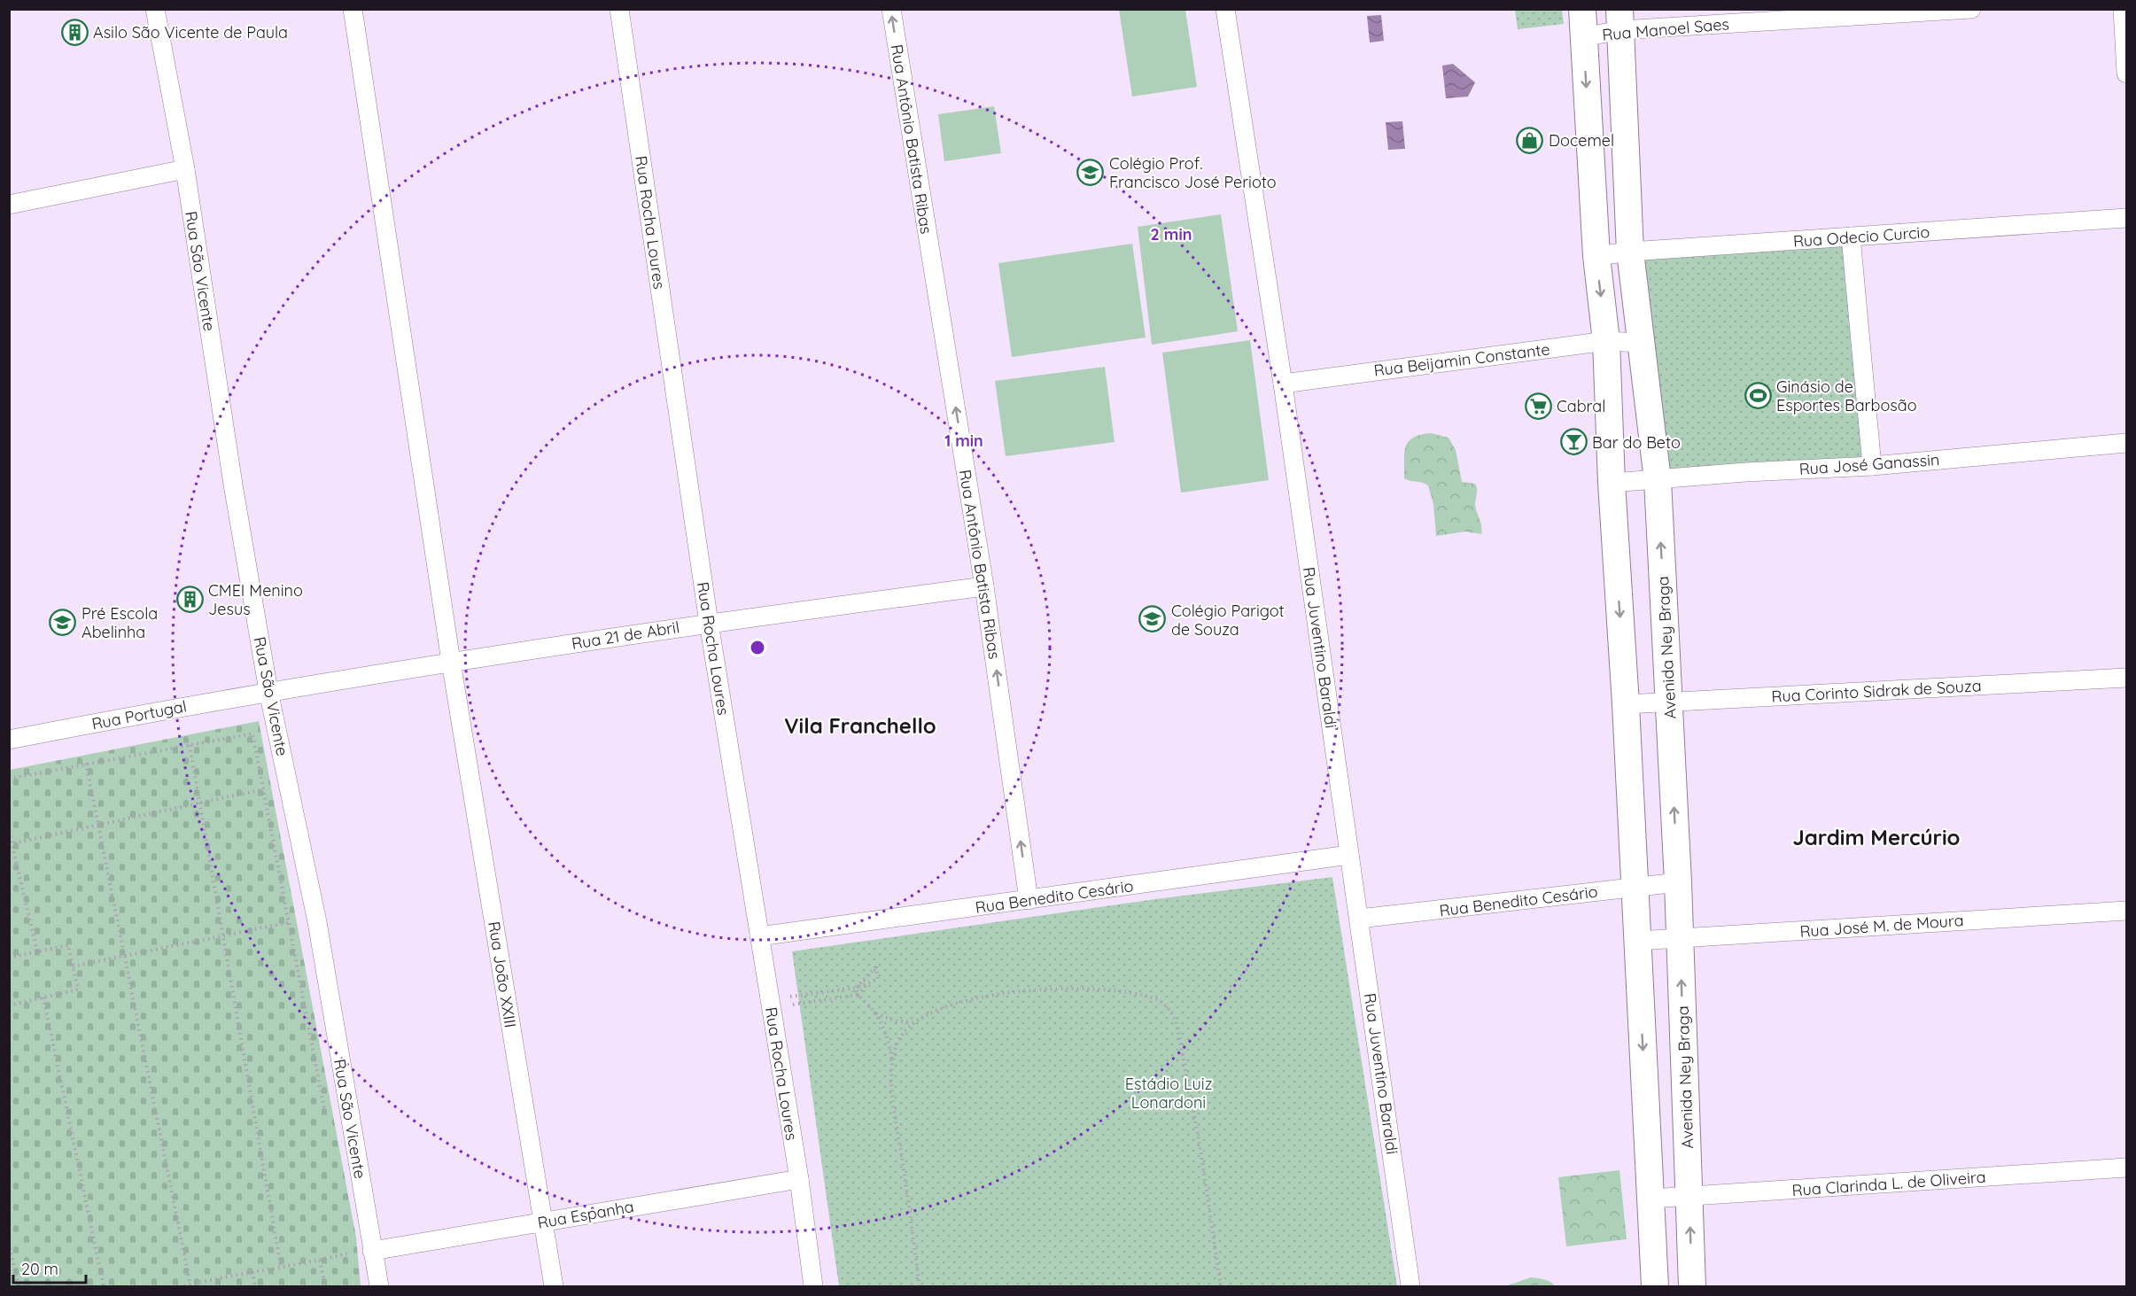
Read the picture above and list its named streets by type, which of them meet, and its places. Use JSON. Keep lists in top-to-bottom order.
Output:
{
  "streets": {
    "street": [
      "Rua Manoel Saes",
      "Rua Antônio Batista Ribas",
      "Rua Rocha Loures",
      "Rua Odecio Curcio",
      "Rua São Vicente",
      "Rua Beijamin Constante",
      "Rua José Ganassin",
      "Rua 21 de Abril",
      "Rua Juventino Baraldi",
      "Avenida Ney Braga",
      "Rua Corinto Sidrak de Souza",
      "Rua Portugal",
      "Rua Benedito Cesário",
      "Rua José M. de Moura",
      "Rua João XXIII",
      "Rua Clarinda L. de Oliveira",
      "Rua Espanha"
    ]
  },
  "crossings": [
    ["Rua Manoel Saes", "Avenida Ney Braga"],
    ["Rua Antônio Batista Ribas", "Rua 21 de Abril"],
    ["Rua Antônio Batista Ribas", "Rua Benedito Cesário"],
    ["Rua Rocha Loures", "Rua 21 de Abril"],
    ["Rua Rocha Loures", "Rua Benedito Cesário"],
    ["Rua Rocha Loures", "Rua Espanha"],
    ["Rua Odecio Curcio", "Avenida Ney Braga"],
    ["Rua São Vicente", "Rua 21 de Abril"],
    ["Rua São Vicente", "Rua Portugal"],
    ["Rua São Vicente", "Rua Espanha"],
    ["Rua Beijamin Constante", "Rua Juventino Baraldi"],
    ["Rua Beijamin Constante", "Avenida Ney Braga"],
    ["Rua José Ganassin", "Avenida Ney Braga"],
    ["Rua 21 de Abril", "Rua Portugal"],
    ["Rua 21 de Abril", "Rua João XXIII"],
    ["Rua Juventino Baraldi", "Rua Benedito Cesário"],
    ["Avenida Ney Braga", "Rua Corinto Sidrak de Souza"],
    ["Avenida Ney Braga", "Rua Benedito Cesário"],
    ["Avenida Ney Braga", "Rua José M. de Moura"],
    ["Avenida Ney Braga", "Rua Clarinda L. de Oliveira"],
    ["Rua João XXIII", "Rua Espanha"]
  ],
  "one_way": ["Rua Antônio Batista Ribas"],
  "districts": ["Vila Franchello", "Jardim Mercúrio"],
  "parks": ["Estádio Luiz Lonardoni"],
  "places": {
    "building": ["Asilo São Vicente de Paula", "CMEI Menino Jesus"],
    "shop": ["Docemel"],
    "school or university": ["Colégio Prof. Francisco José Perioto", "Colégio Parigot de Souza", "Pré Escola Abelinha"],
    "sports": ["Ginásio de Esportes Barbosão"],
    "supermarket": ["Cabral"],
    "bar": ["Bar do Beto"]
  },
  "scale_bar": "20 m",
  "rings": ["2 min", "1 min"]
}
